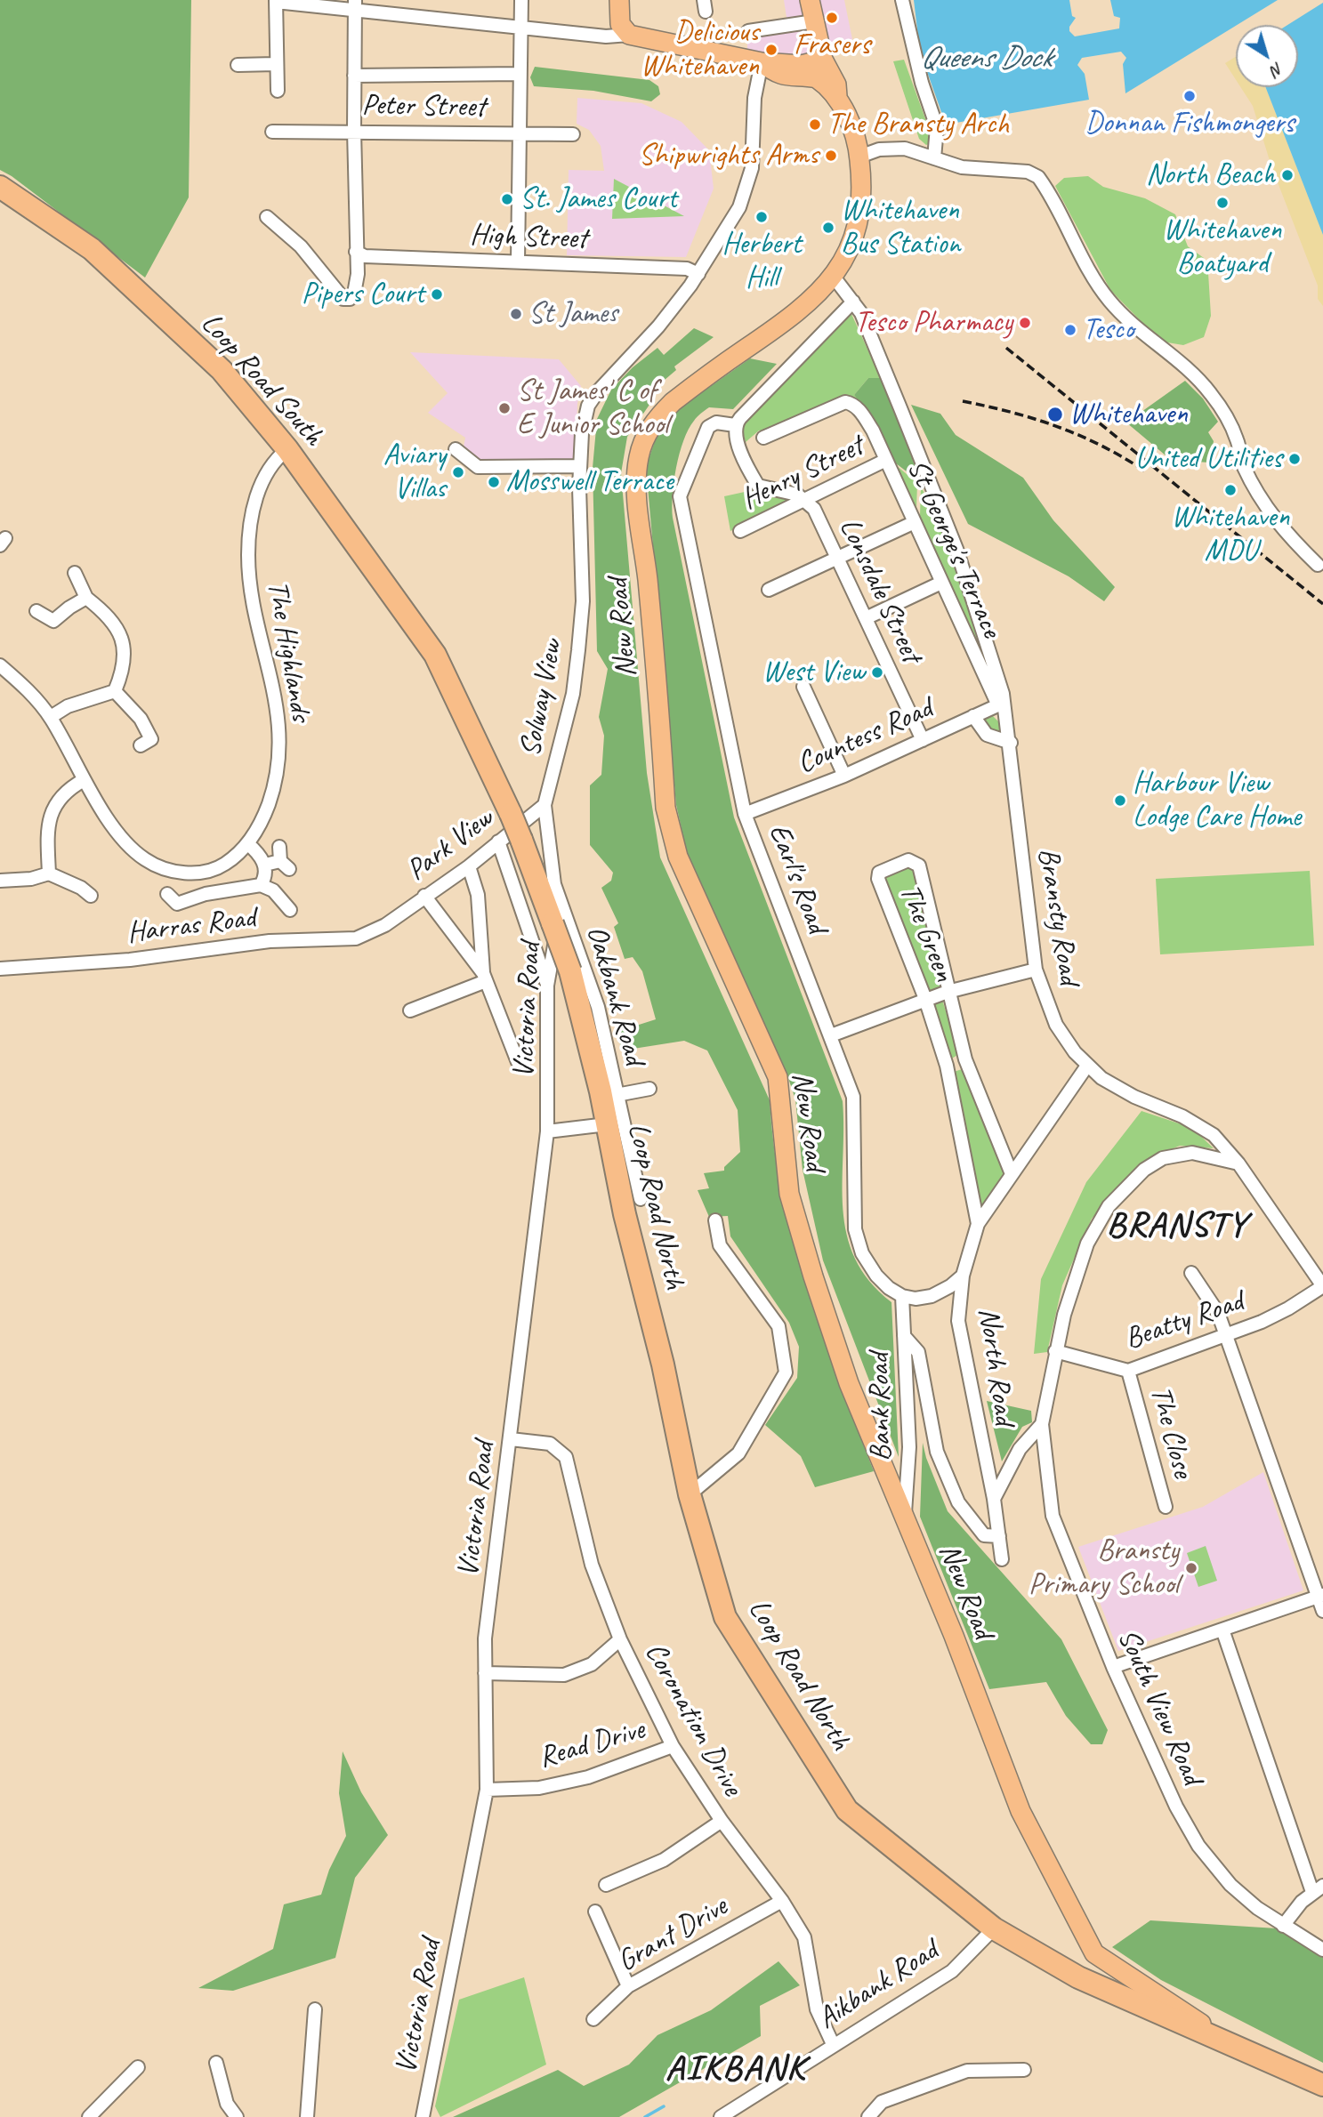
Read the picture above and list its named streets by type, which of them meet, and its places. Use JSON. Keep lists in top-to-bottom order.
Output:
{
  "streets": {
    "highway": ["Loop Road South", "Loop Road North"],
    "main road": ["New Road"],
    "street": [
      "Peter Street",
      "High Street",
      "Henry Street",
      "St George's Terrace",
      "Lonsdale Street",
      "The Highlands",
      "Solway View",
      "Countess Road",
      "Park View",
      "Earl's Road",
      "Bransty Road",
      "Harras Road",
      "The Green",
      "Oakbank Road",
      "Victoria Road",
      "Beatty Road",
      "North Road",
      "Bank Road",
      "The Close",
      "South View Road",
      "Coronation Drive",
      "Read Drive",
      "Grant Drive",
      "Aikbank Road"
    ]
  },
  "crossings": [
    ["High Street", "Solway View"],
    ["Loop Road South", "The Highlands"],
    ["Loop Road South", "Loop Road North"],
    ["Henry Street", "St George's Terrace"],
    ["Henry Street", "Lonsdale Street"],
    ["St George's Terrace", "Countess Road"],
    ["St George's Terrace", "Bransty Road"],
    ["Lonsdale Street", "Countess Road"],
    ["New Road", "Bransty Road"],
    ["New Road", "Loop Road North"],
    ["New Road", "Bank Road"],
    ["Solway View", "Park View"],
    ["Solway View", "Oakbank Road"],
    ["Countess Road", "Earl's Road"],
    ["Countess Road", "Bransty Road"],
    ["Park View", "Harras Road"],
    ["Park View", "Oakbank Road"],
    ["Earl's Road", "Bank Road"],
    ["Bransty Road", "Beatty Road"],
    ["Bransty Road", "North Road"],
    ["Bransty Road", "South View Road"],
    ["The Green", "North Road"],
    ["Oakbank Road", "Victoria Road"],
    ["Oakbank Road", "Loop Road North"],
    ["Victoria Road", "Loop Road North"],
    ["Victoria Road", "Coronation Drive"],
    ["Victoria Road", "Read Drive"],
    ["Loop Road North", "Aikbank Road"],
    ["Beatty Road", "The Close"],
    ["Beatty Road", "South View Road"],
    ["Coronation Drive", "Read Drive"],
    ["Coronation Drive", "Grant Drive"],
    ["Coronation Drive", "Aikbank Road"]
  ],
  "districts": ["BRANSTY", "AIKBANK"],
  "water": ["Queens Dock"],
  "places": [
    "Frasers",
    "Delicious Whitehaven",
    "Donnan Fishmongers",
    "The Bransty Arch",
    "Shipwrights Arms",
    "North Beach",
    "St. James Court",
    "Whitehaven Boatyard",
    "Herbert Hill",
    "Whitehaven Bus Station",
    "Pipers Court",
    "St James",
    "Tesco Pharmacy",
    "Tesco",
    "St James' C of E Junior School",
    "Whitehaven",
    "United Utilities",
    "Aviary Villas",
    "Mosswell Terrace",
    "Whitehaven MDU",
    "West View",
    "Harbour View Lodge Care Home",
    "Bransty Primary School"
  ],
  "north": "bottom right"
}
